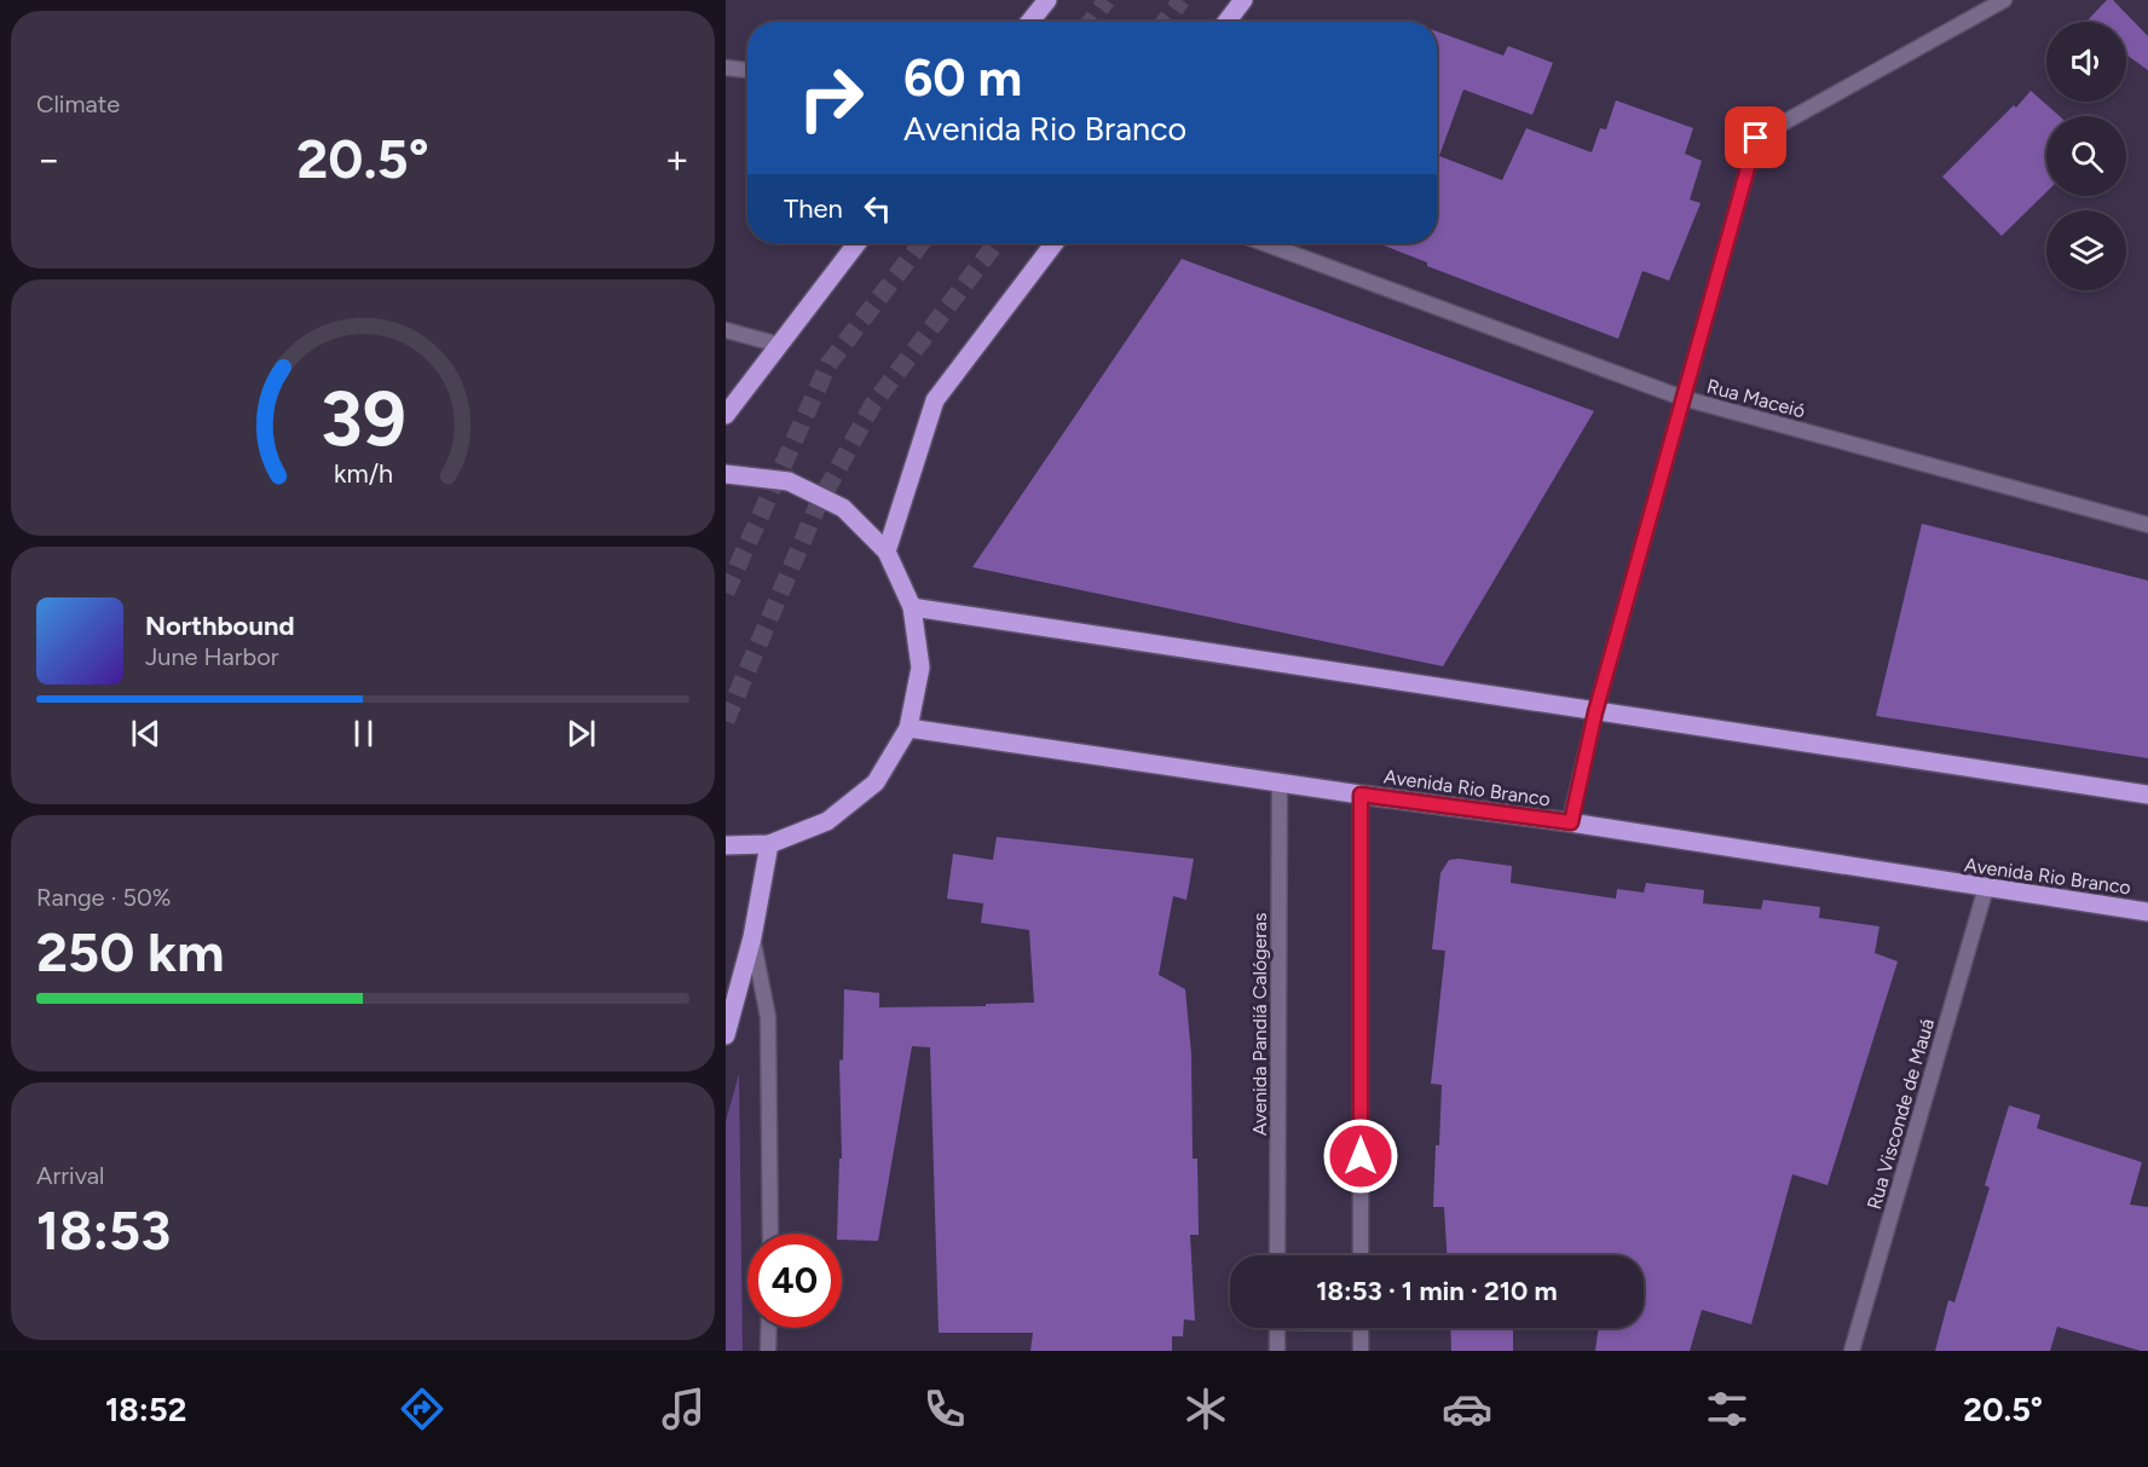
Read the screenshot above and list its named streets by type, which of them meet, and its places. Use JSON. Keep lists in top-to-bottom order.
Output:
{
  "streets": {
    "main road": ["Avenida Rio Branco"],
    "street": ["Rua Maceió", "Avenida Pandiá Calógeras", "Rua Visconde de Mauá"]
  },
  "crossings": [
    ["Avenida Rio Branco", "Avenida Pandiá Calógeras"],
    ["Avenida Rio Branco", "Rua Visconde de Mauá"]
  ],
  "page": {
    "tile": [
      "Climate",
      ["Range · 50%", "250 km"],
      ["Arrival", "18:53"]
    ],
    "turn": ["60 m", "Avenida Rio Branco"],
    "heat": ["−", "20.5°", "+"],
    "then": "Then",
    "song": ["Northbound", "June Harbor"],
    "limit": "40",
    "trip": "18:53 · 1 min · 210 m",
    "tabs": ["18:52", "20.5°"],
    "gauge": ["39", "km/h"]
  }
}
